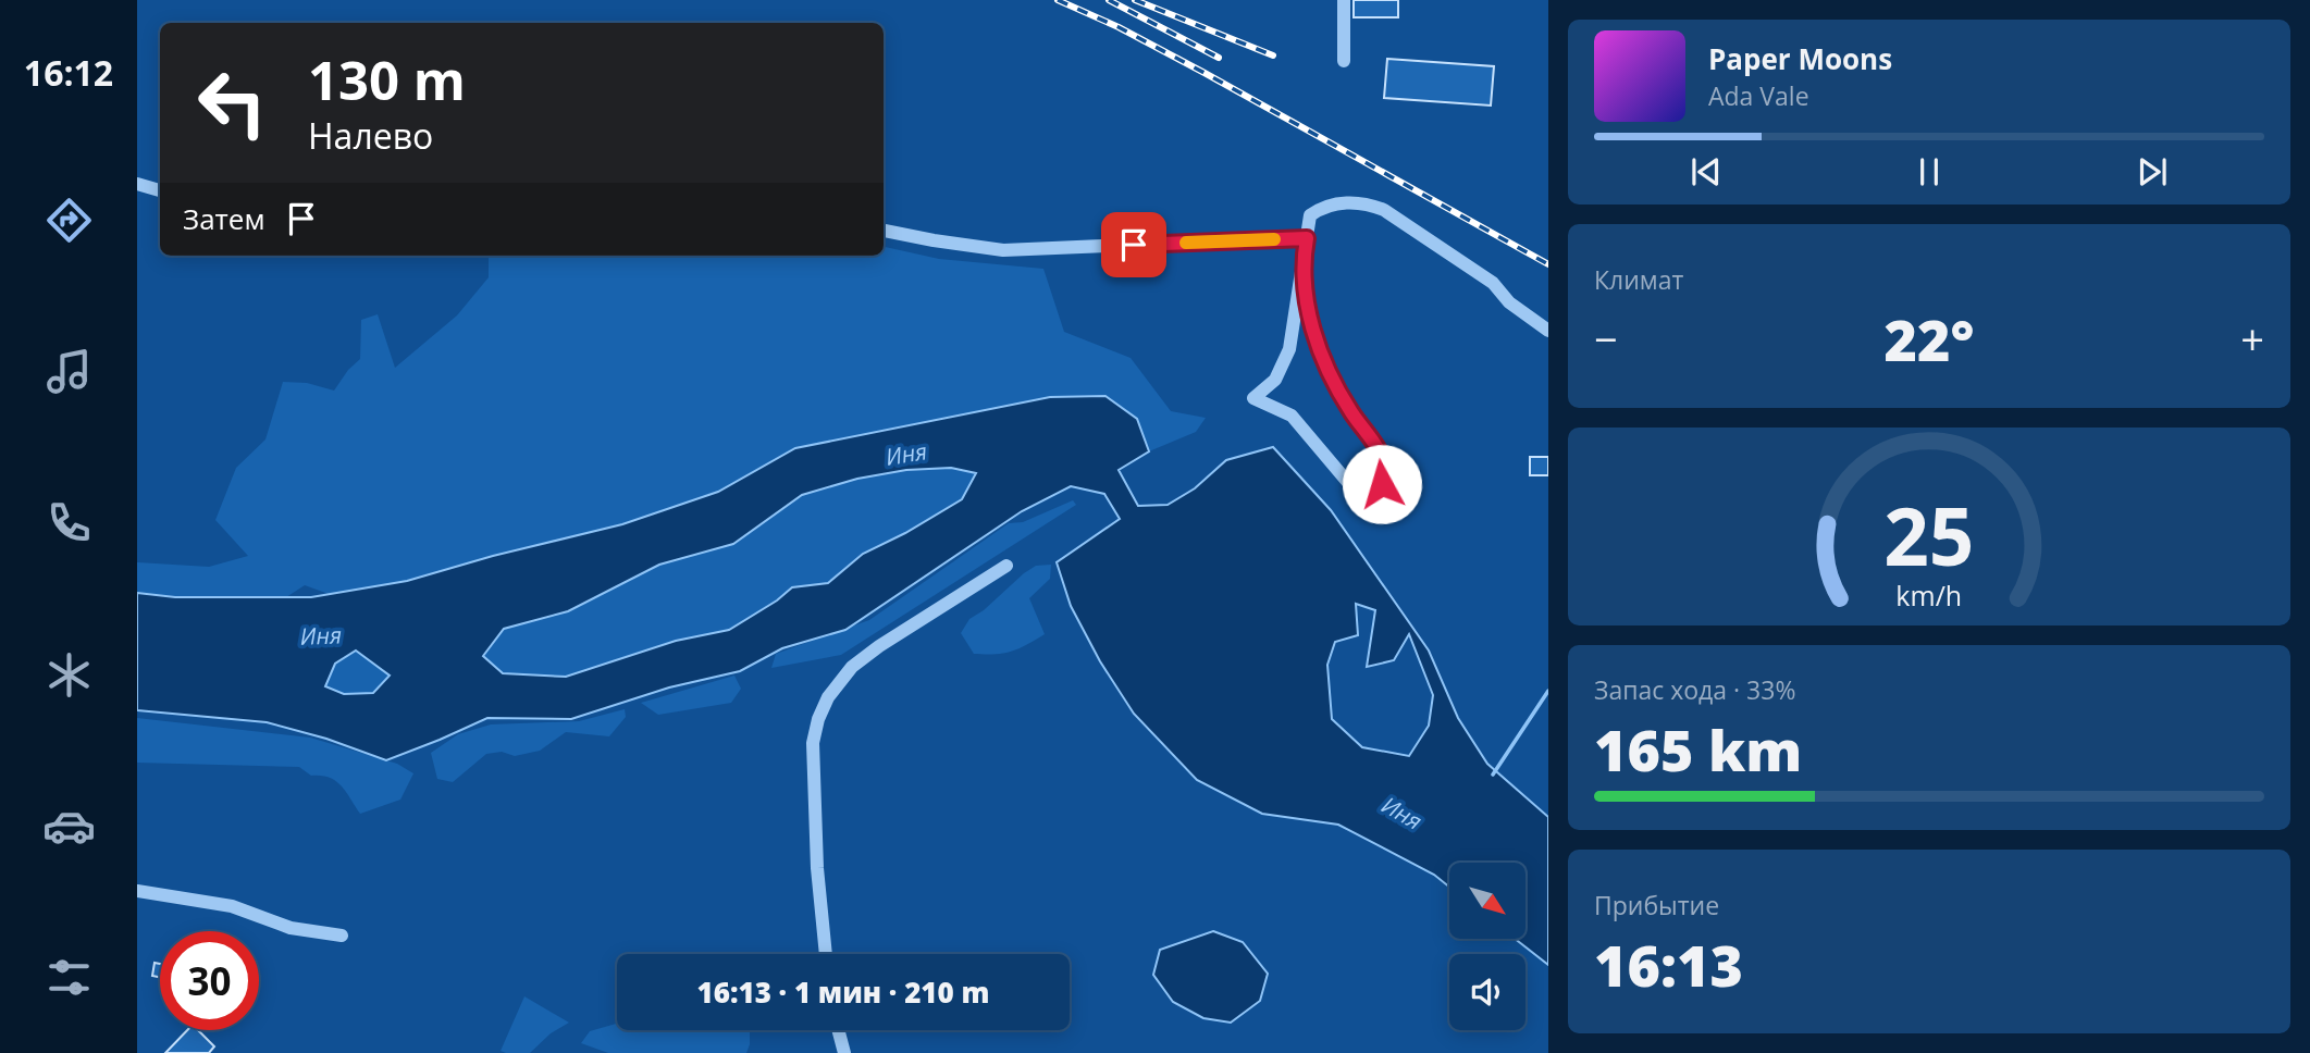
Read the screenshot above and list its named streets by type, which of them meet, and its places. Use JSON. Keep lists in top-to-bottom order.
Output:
{
  "water": ["Иня"],
  "north": "bottom right",
  "page": {
    "tabs": "16:12",
    "turn": ["130 m", "Налево"],
    "song": ["Paper Moons", "Ada Vale"],
    "then": "Затем",
    "tile": [
      "Климат",
      ["Запас хода · 33%", "165 km"],
      ["Прибытие", "16:13"]
    ],
    "heat": ["−", "22°", "+"],
    "limit": "30",
    "trip": "16:13 · 1 мин · 210 m",
    "gauge": ["25", "km/h"]
  }
}
